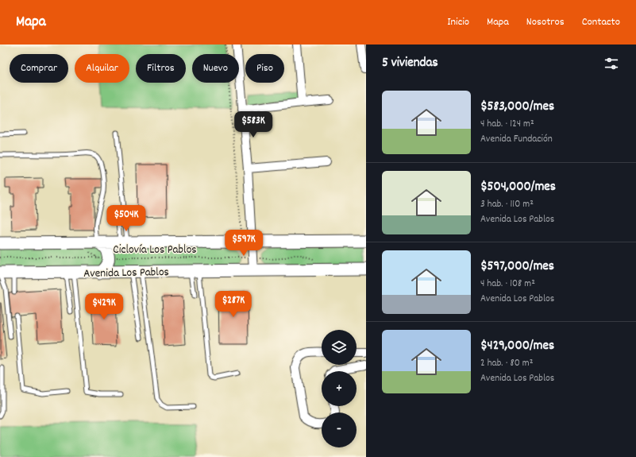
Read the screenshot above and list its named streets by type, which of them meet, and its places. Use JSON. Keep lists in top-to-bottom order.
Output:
{
  "streets": {
    "main road": ["Avenida Los Pablos"],
    "path": ["Ciclovía Los Pablos"]
  },
  "page": {
    "header": "Mapa",
    "nav": [
      "Inicio",
      "Mapa",
      "Nosotros",
      "Contacto"
    ],
    "heading": "5 viviendas",
    "chip": [
      "Comprar",
      "Alquilar",
      "Filtros",
      "Nuevo",
      "Piso"
    ],
    "list": [
      {
        "name": "$583,000/mes",
        "note": "4 hab. · 124 m² · Avenida Fundación"
      },
      {
        "name": "$504,000/mes",
        "note": "3 hab. · 110 m² · Avenida Los Pablos"
      },
      {
        "name": "$597,000/mes",
        "note": "4 hab. · 108 m² · Avenida Los Pablos"
      },
      {
        "name": "$429,000/mes",
        "note": "2 hab. · 80 m² · Avenida Los Pablos"
      }
    ],
    "price": [
      "$583K",
      "$504K",
      "$597K",
      "$287K",
      "$429K"
    ],
    "map_buttons": ["+", "−"]
  }
}
